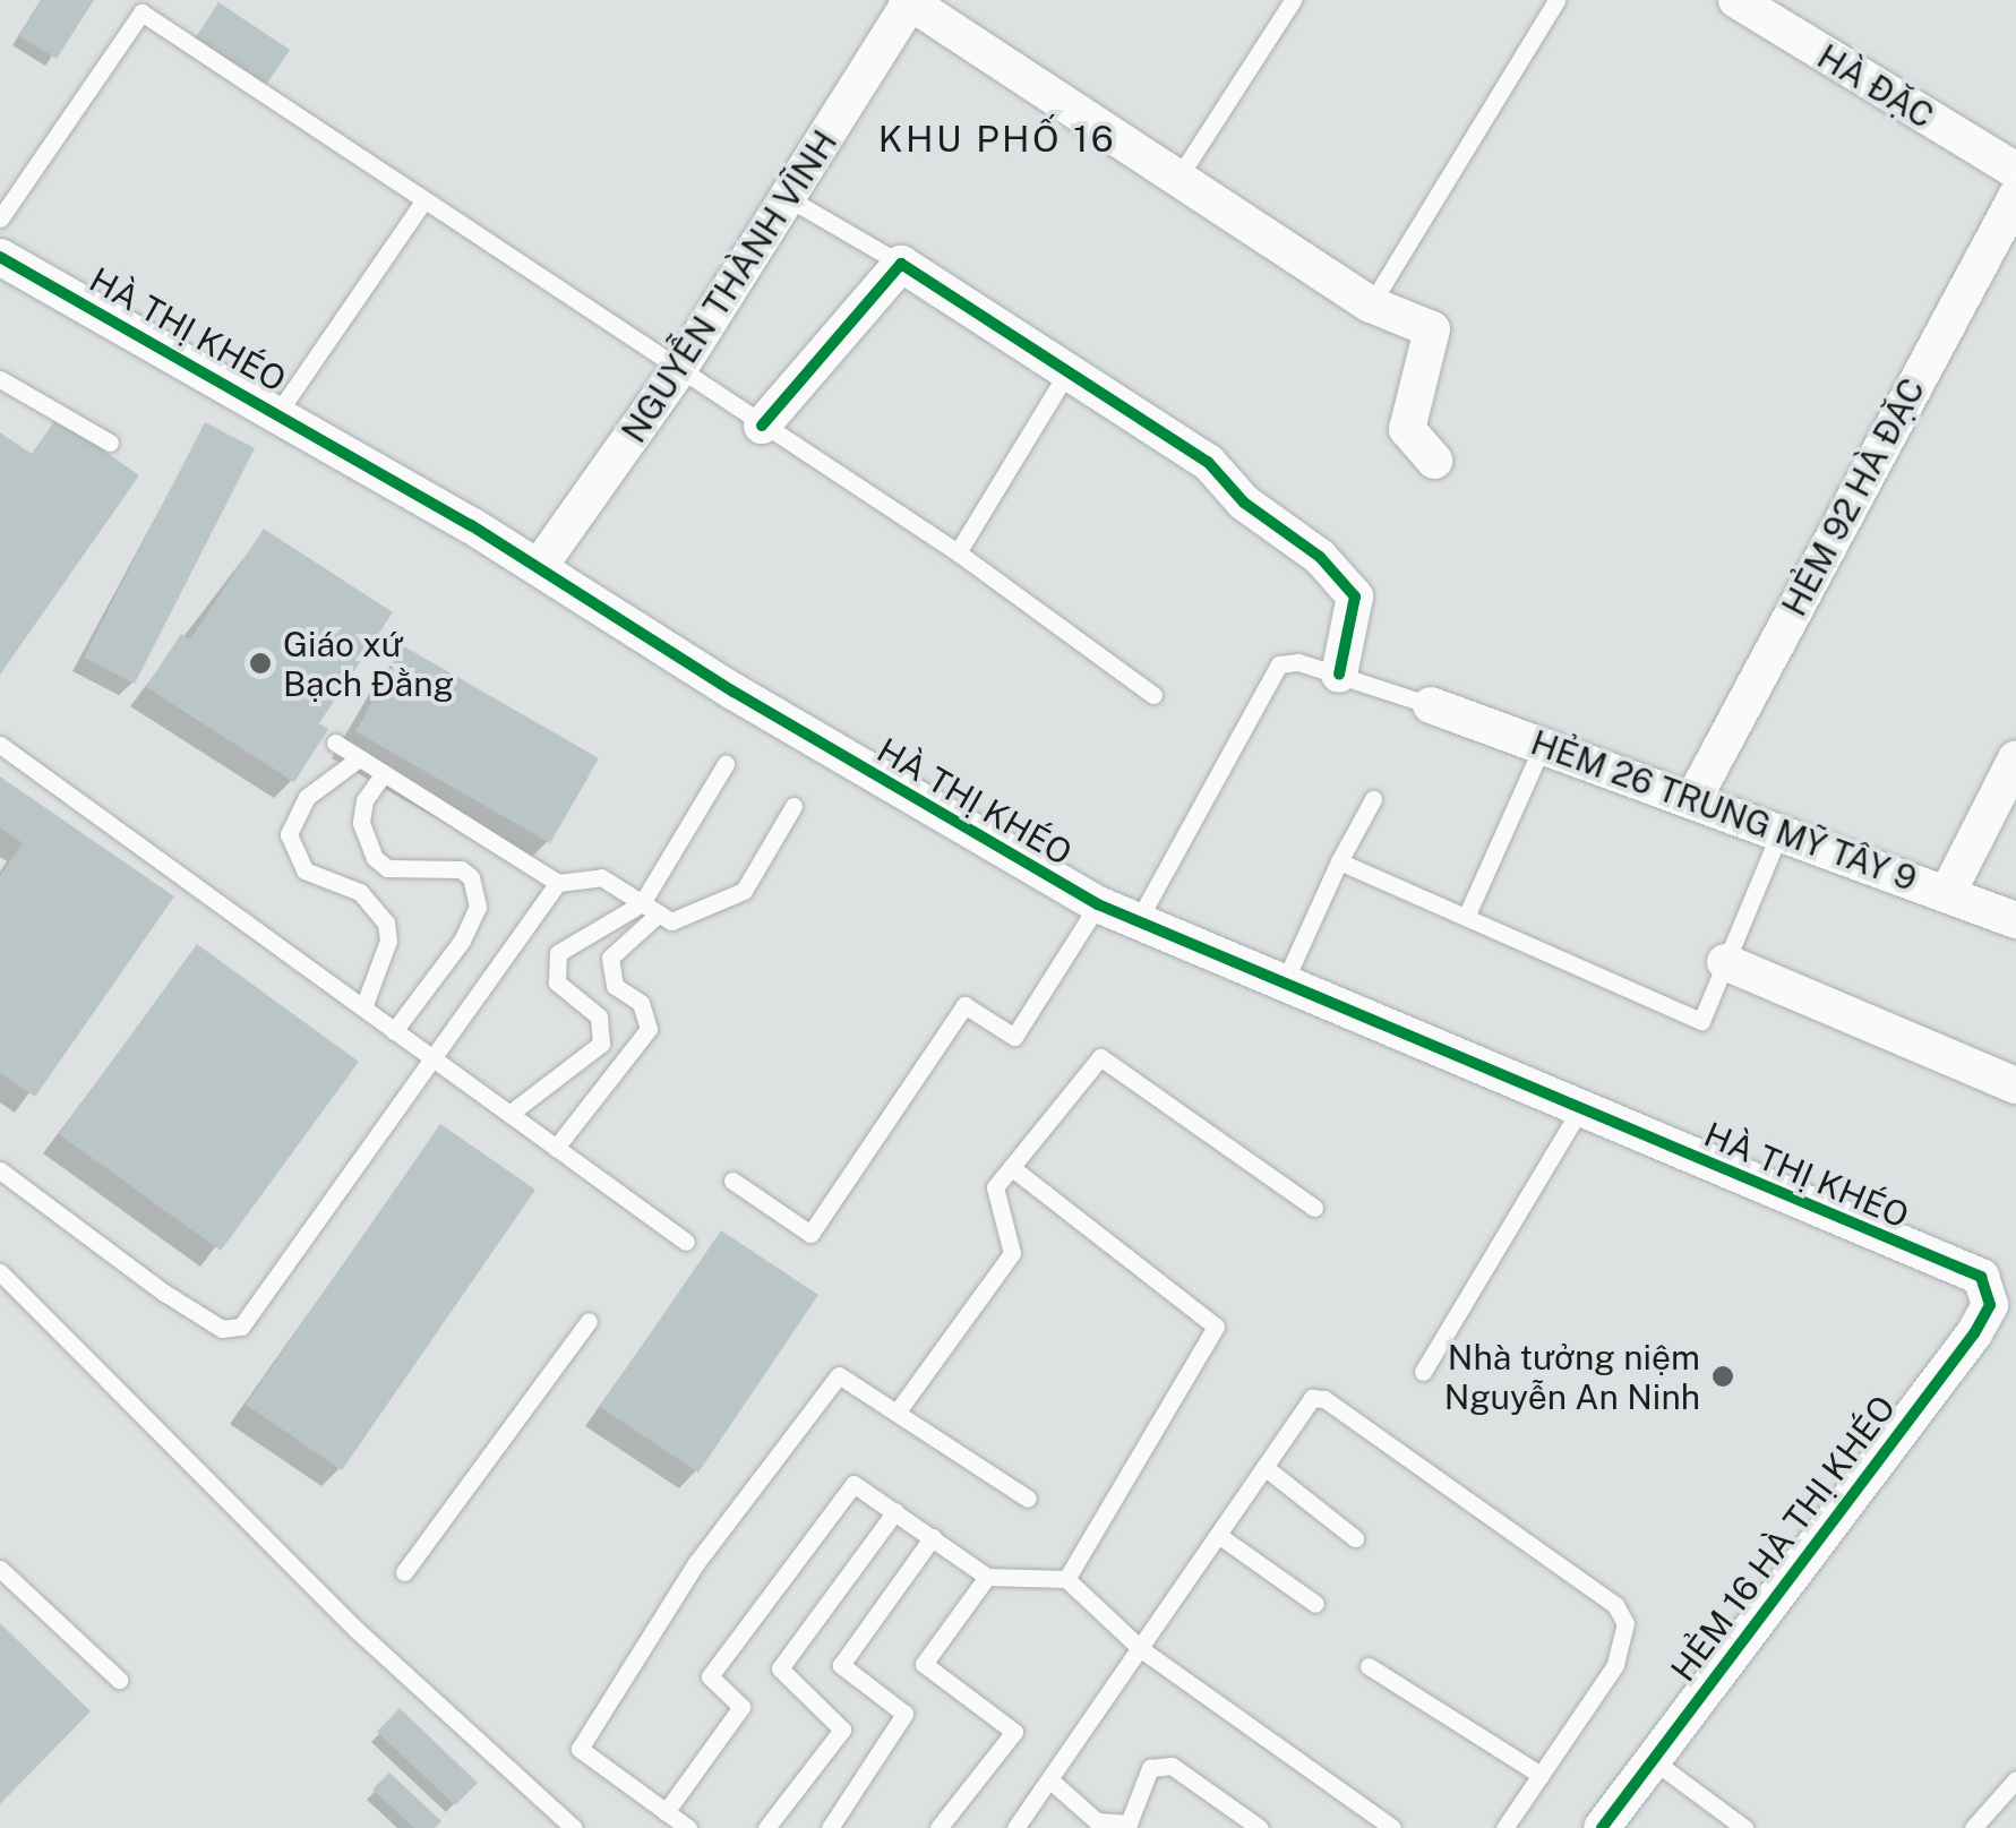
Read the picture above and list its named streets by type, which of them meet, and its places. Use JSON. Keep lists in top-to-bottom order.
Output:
{
  "streets": {
    "street": [
      "HÀ ĐẶC",
      "NGUYỄN THÀNH VĨNH",
      "HÀ THỊ KHÉO",
      "HẺM 92 HÀ ĐẶC",
      "HẺM 26 TRUNG MỸ TÂY 9",
      "HẺM 16 HÀ THỊ KHÉO"
    ]
  },
  "crossings": [
    ["NGUYỄN THÀNH VĨNH", "HÀ THỊ KHÉO"],
    ["HÀ THỊ KHÉO", "HẺM 16 HÀ THỊ KHÉO"],
    ["HẺM 92 HÀ ĐẶC", "HẺM 26 TRUNG MỸ TÂY 9"]
  ],
  "districts": ["KHU PHỐ 16"],
  "places": ["Giáo xứ Bạch Đằng", "Nhà tưởng niệm Nguyễn An Ninh"]
}
